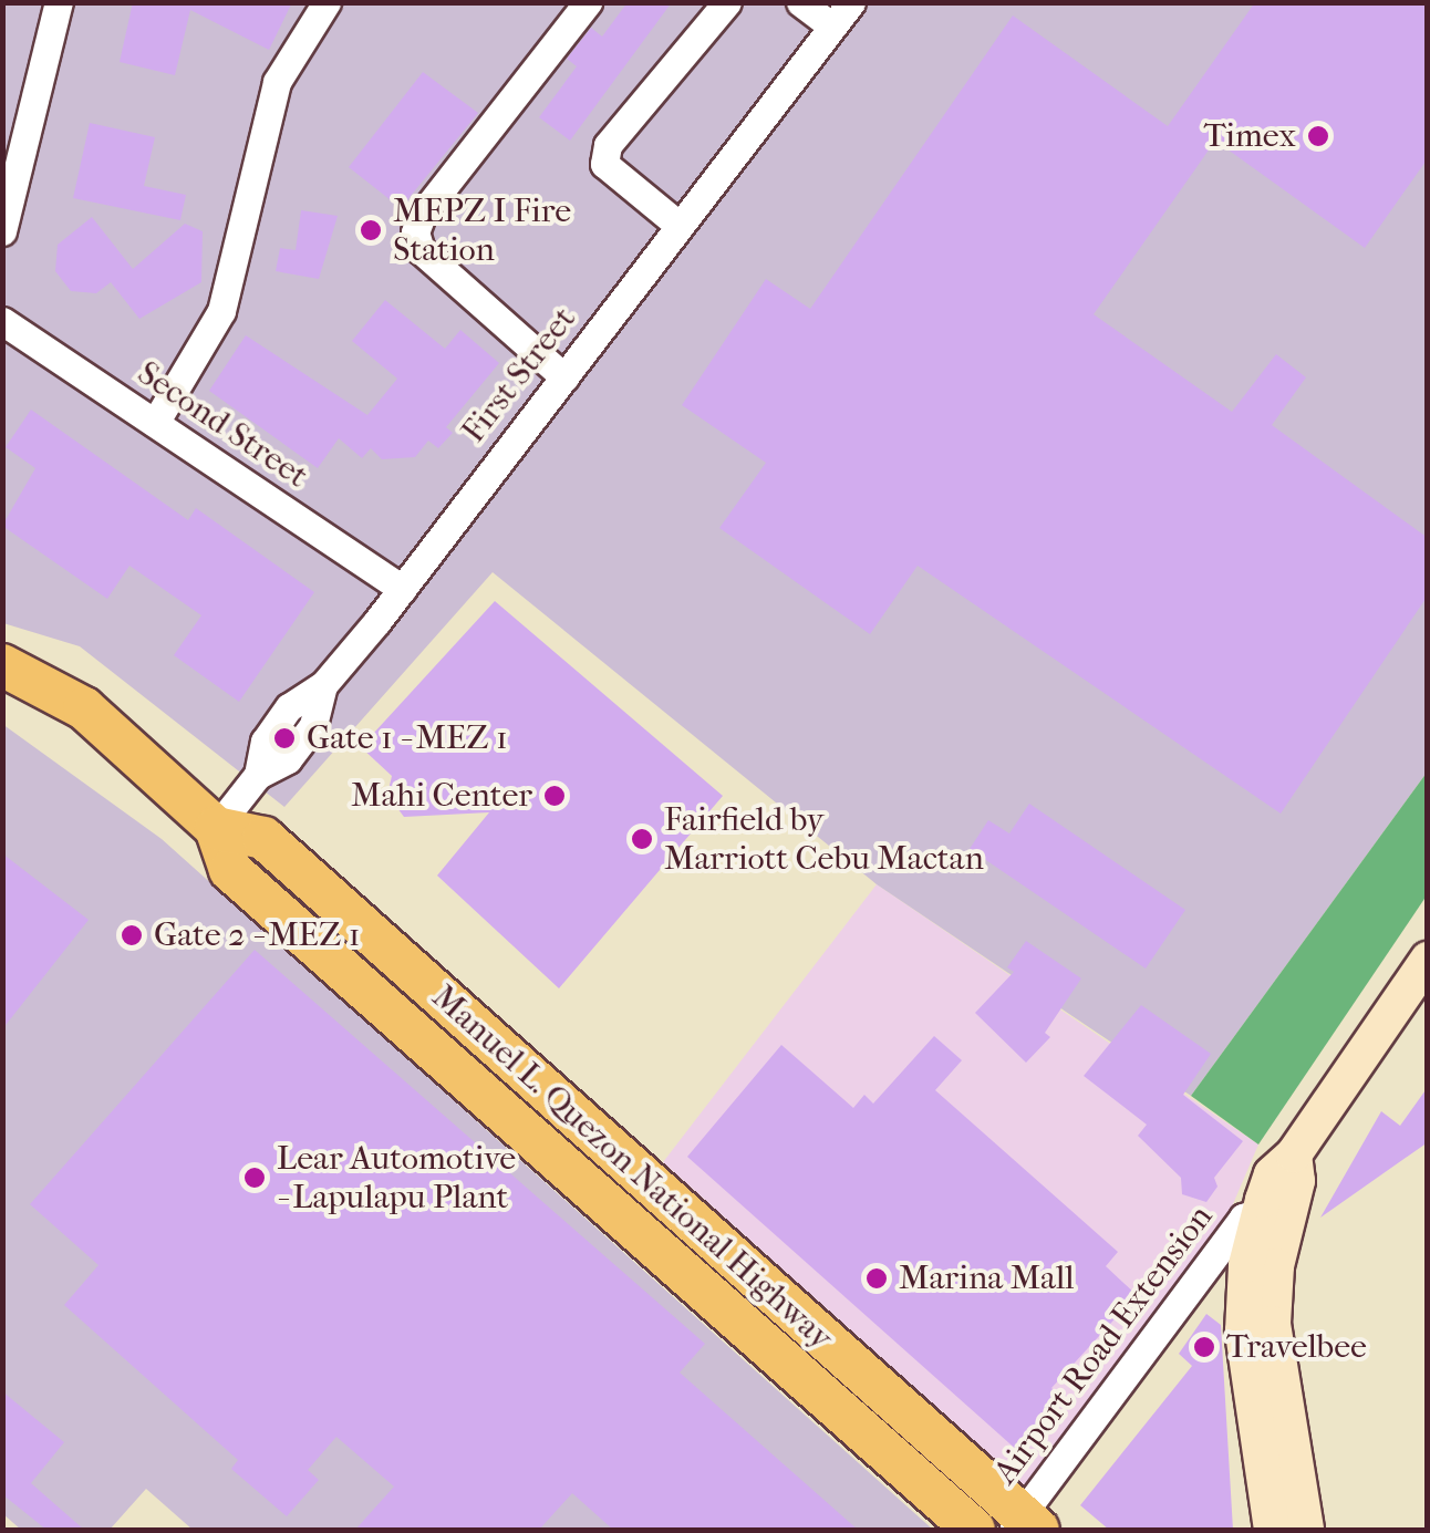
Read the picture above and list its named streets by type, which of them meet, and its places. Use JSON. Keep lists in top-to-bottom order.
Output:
{
  "streets": {
    "main road": ["Manuel L. Quezon National Highway"],
    "street": ["First Street", "Second Street", "Airport Road Extension"]
  },
  "crossings": [
    ["First Street", "Second Street"],
    ["First Street", "Manuel L. Quezon National Highway"],
    ["Manuel L. Quezon National Highway", "Airport Road Extension"]
  ],
  "places": [
    "Timex",
    "MEPZ I Fire Station",
    "Gate 1 - MEZ 1",
    "Mahi Center",
    "Fairfield by Marriott Cebu Mactan",
    "Gate 2 - MEZ 1",
    "Lear Automotive - Lapulapu Plant",
    "Marina Mall",
    "Travelbee"
  ]
}
